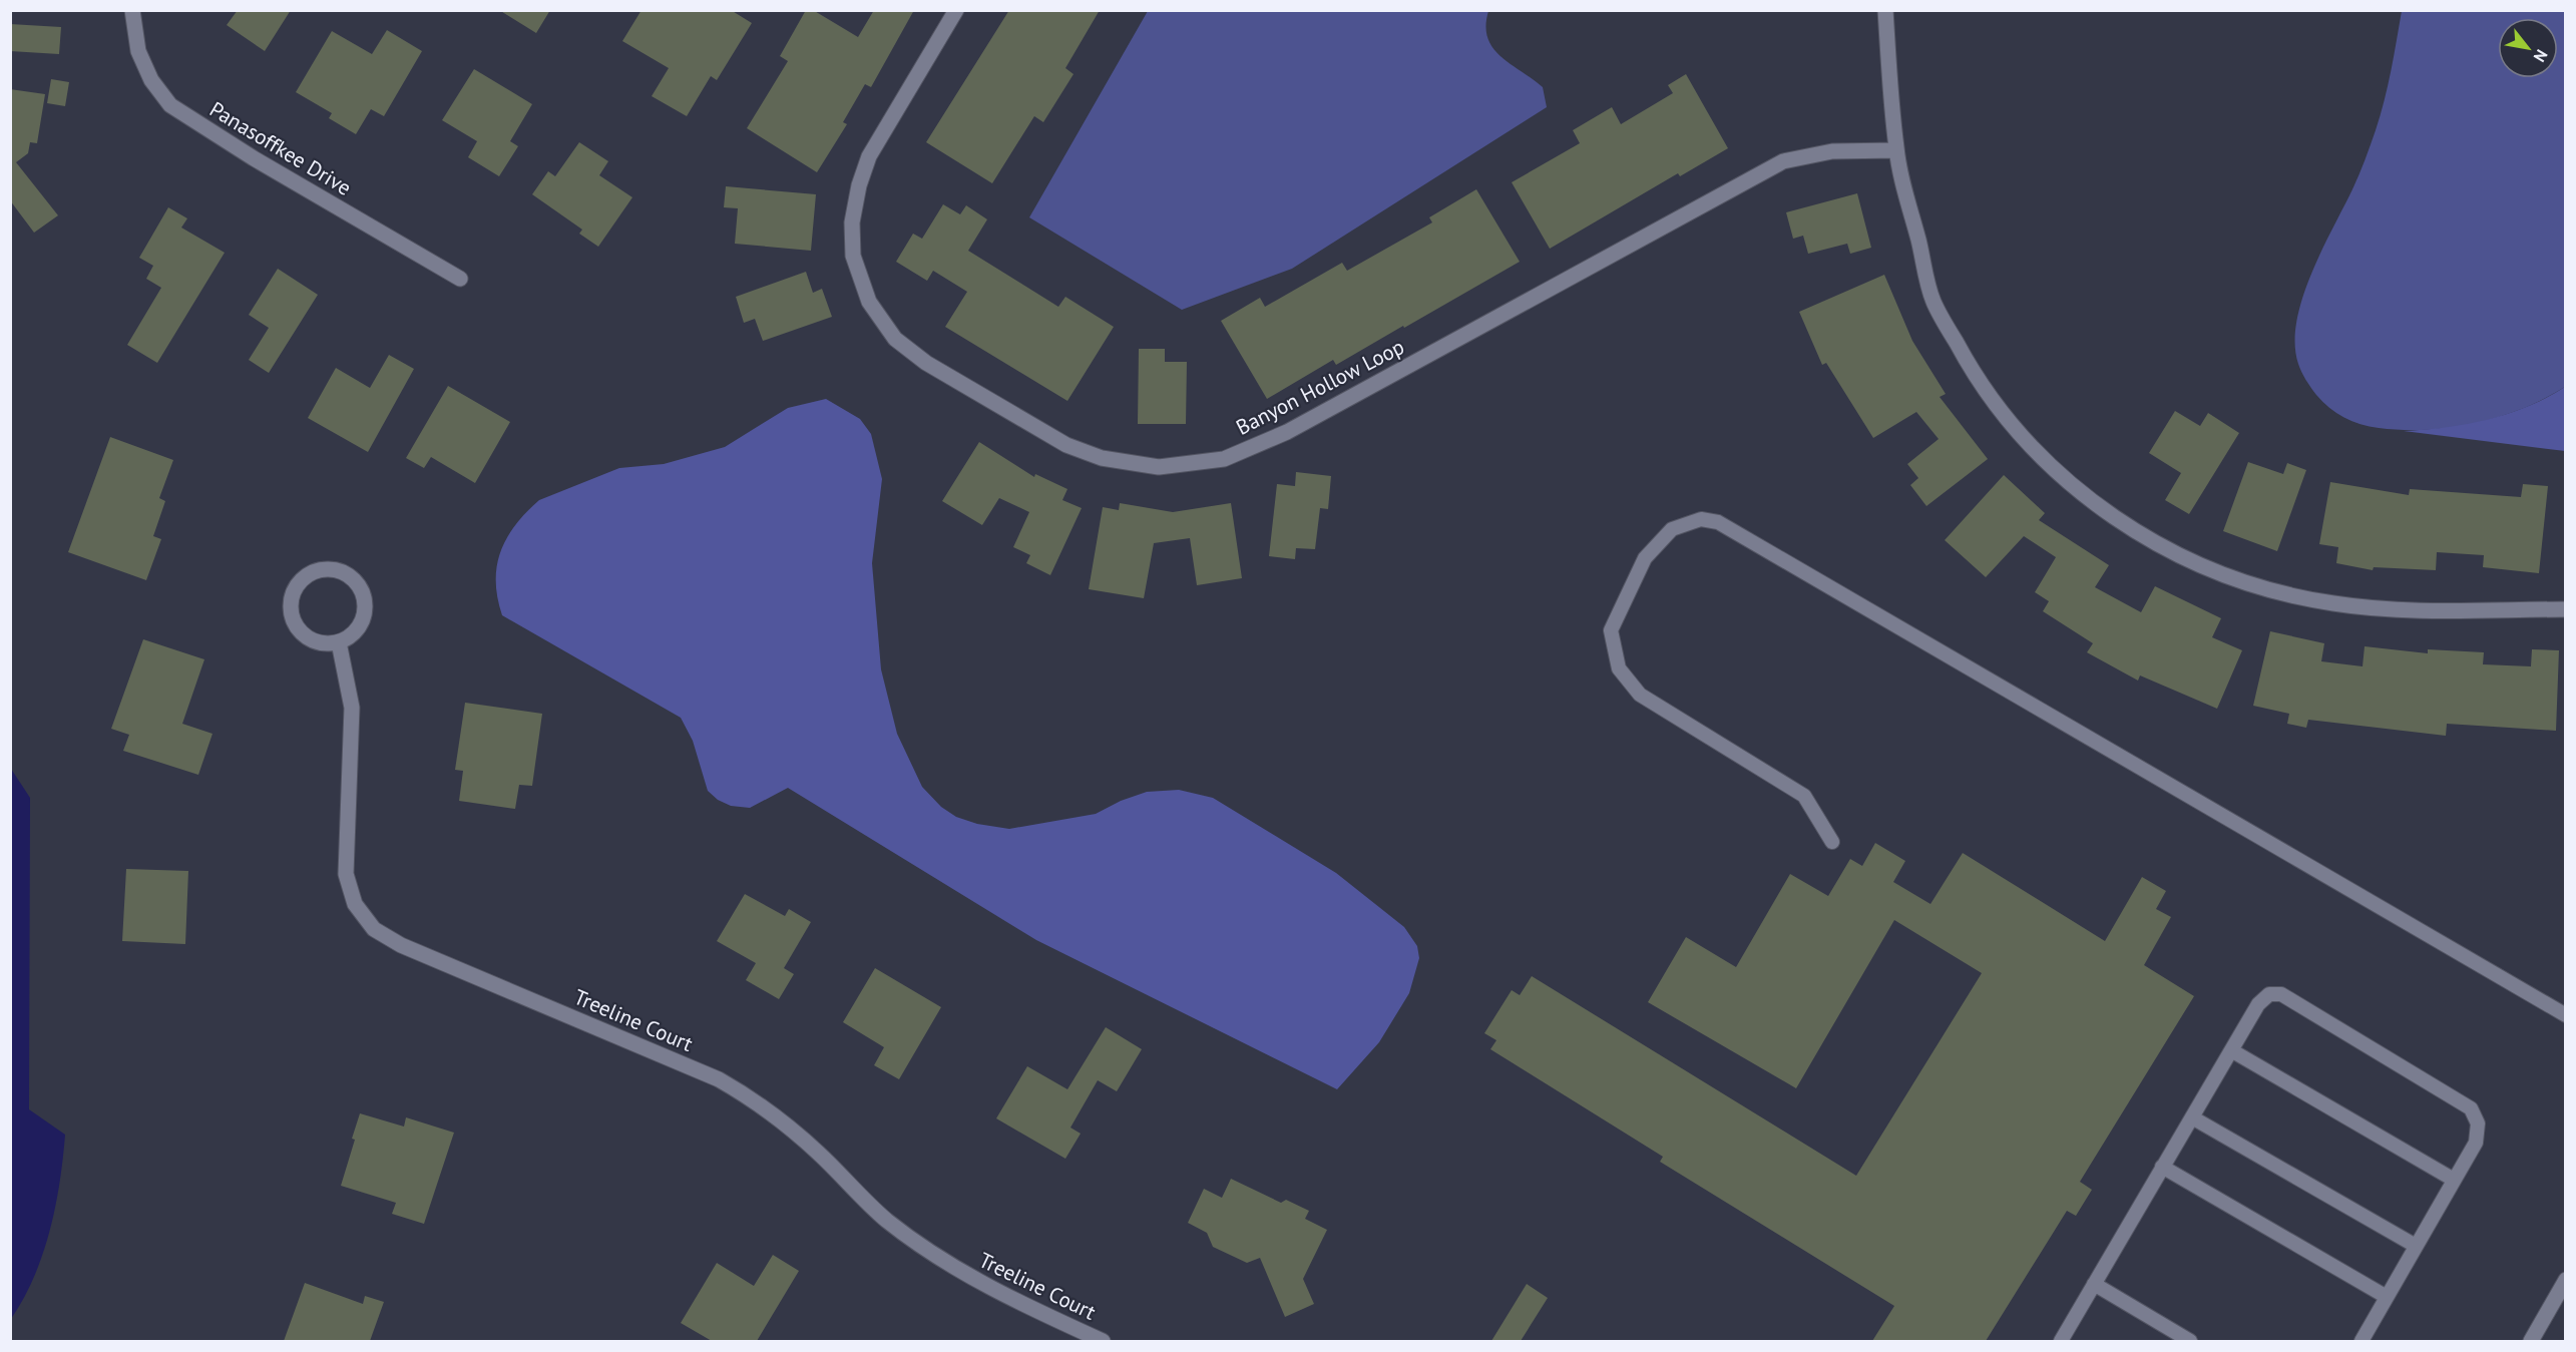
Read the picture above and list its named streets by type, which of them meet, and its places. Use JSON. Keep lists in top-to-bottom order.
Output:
{
  "streets": {
    "street": ["Panasoffkee Drive", "Banyon Hollow Loop", "Treeline Court"]
  },
  "north": "bottom right"
}
